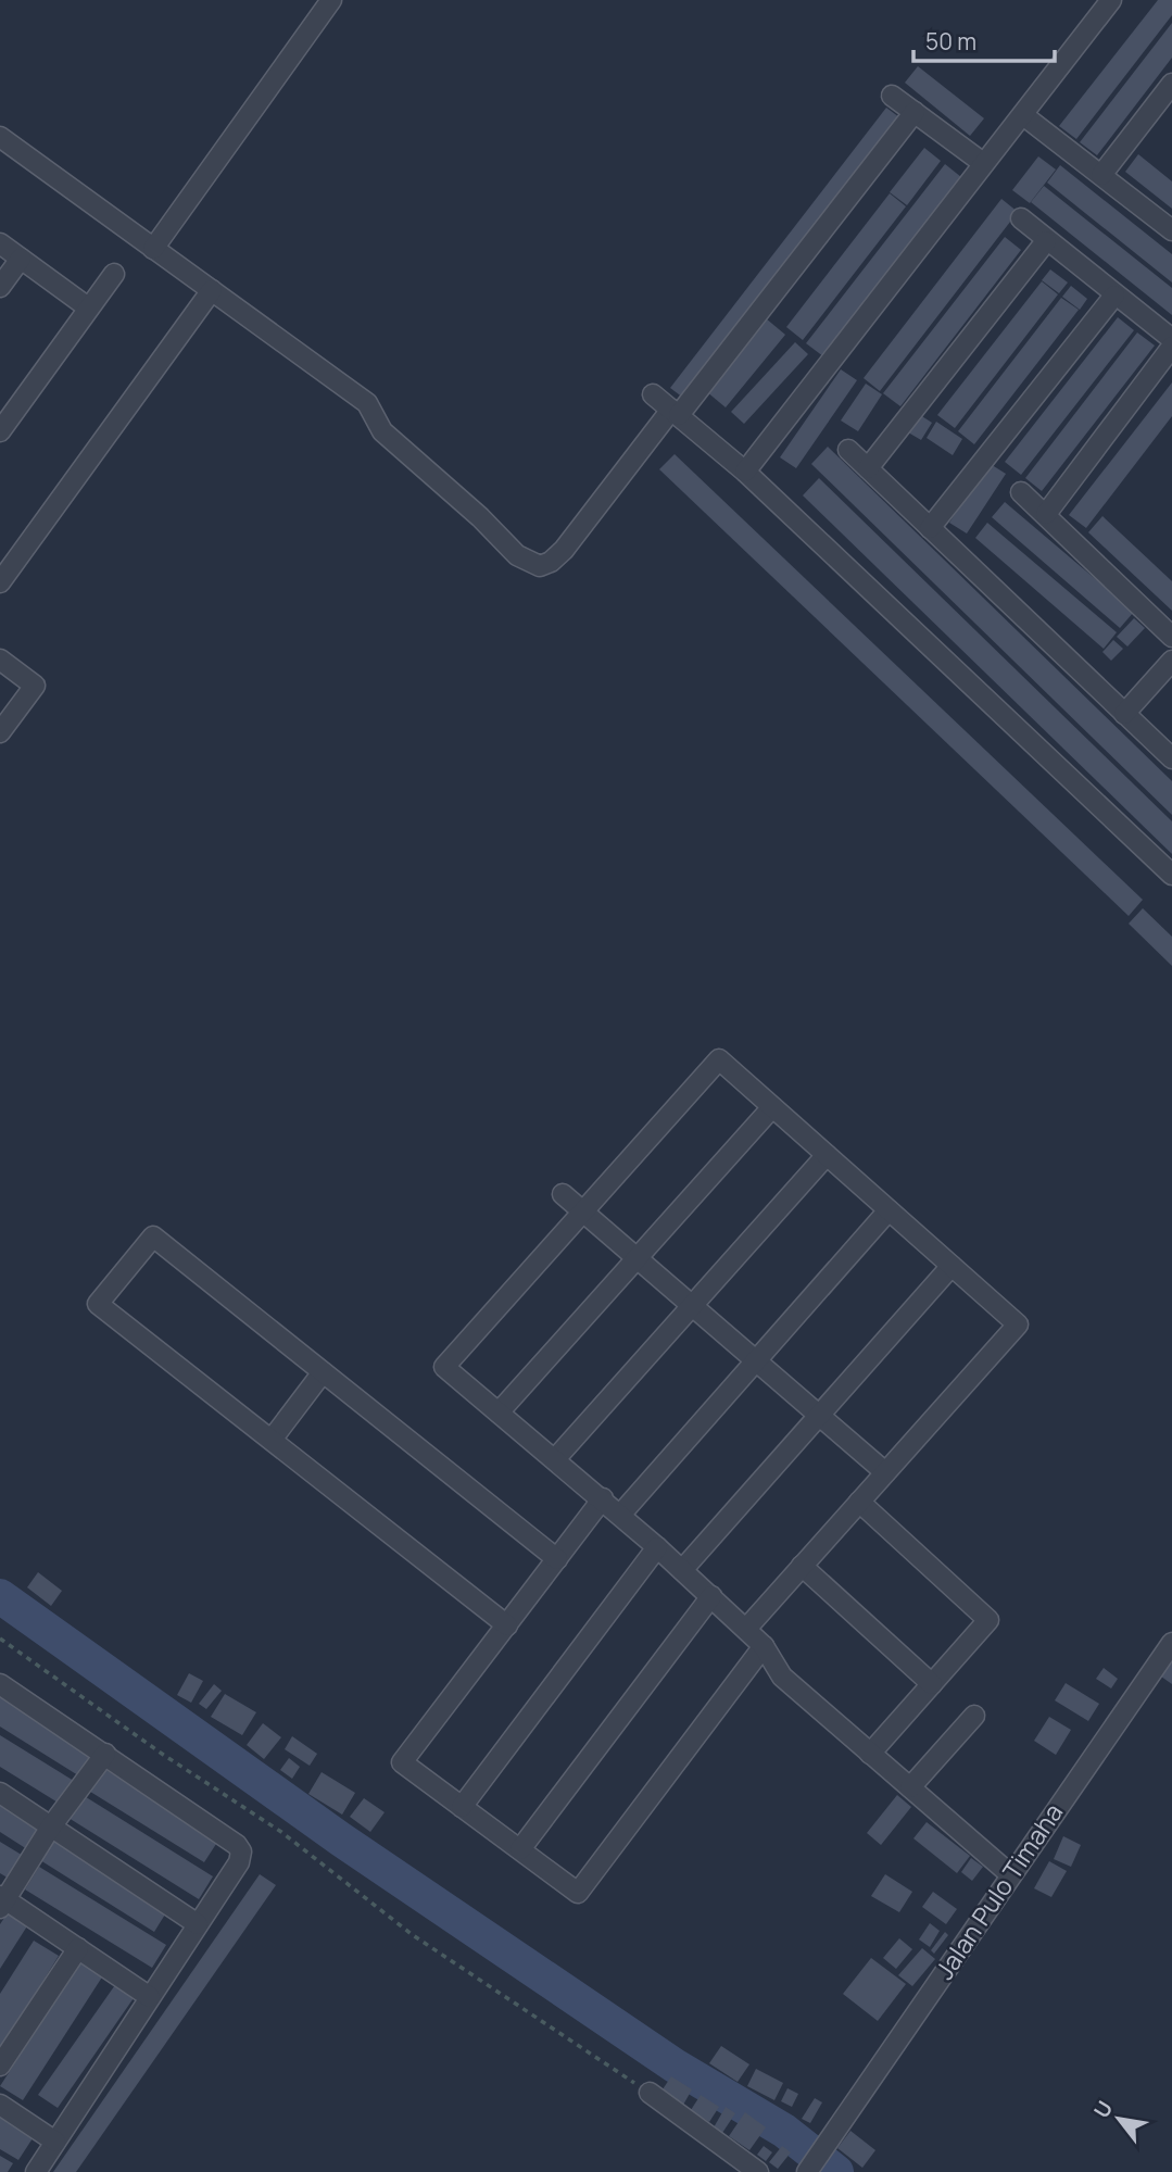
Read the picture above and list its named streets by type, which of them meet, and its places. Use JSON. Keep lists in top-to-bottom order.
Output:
{
  "streets": {
    "street": ["Jalan Pulo Timaha"]
  },
  "scale_bar": "50 m",
  "north": "top left"
}
